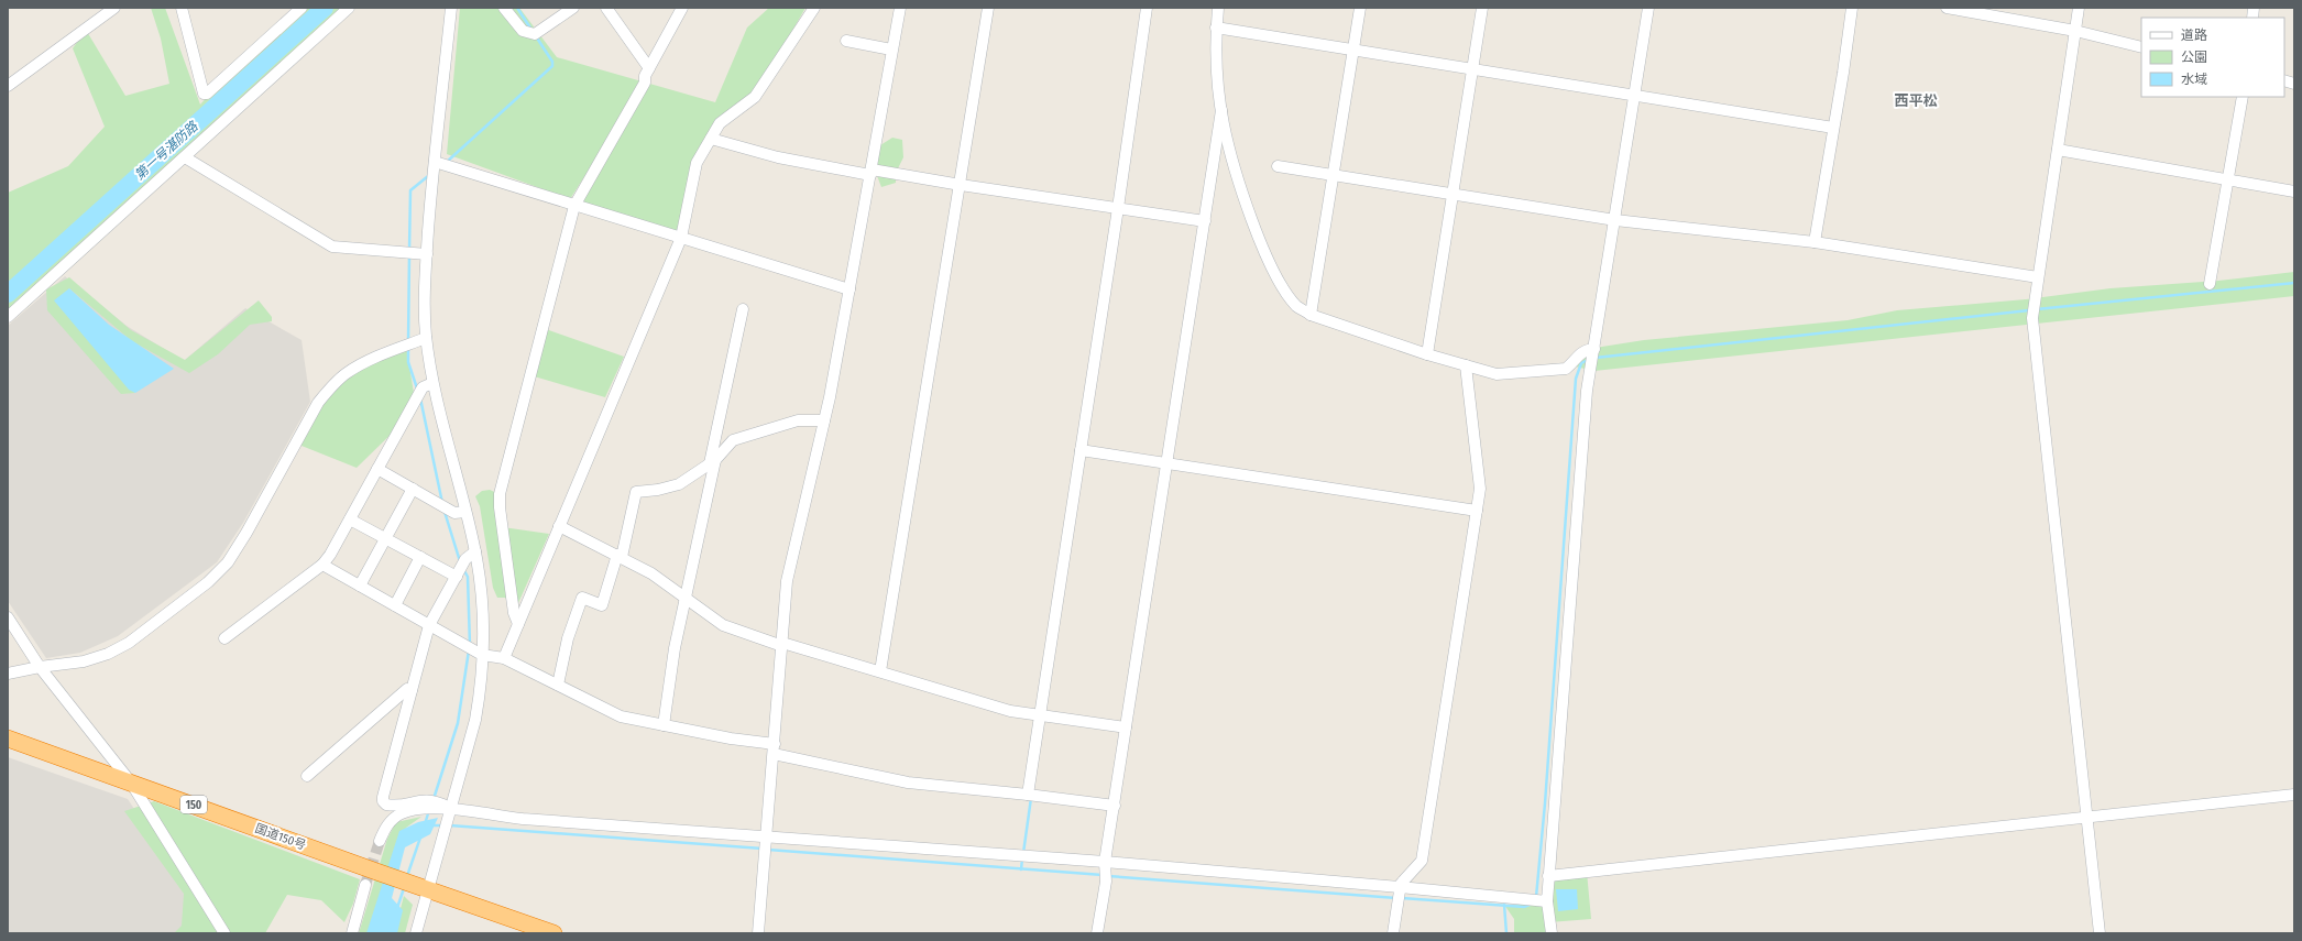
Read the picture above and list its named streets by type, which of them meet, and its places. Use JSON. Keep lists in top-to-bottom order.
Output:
{
  "streets": {
    "highway": ["150", "国道150号"]
  },
  "districts": ["西平松"],
  "water": ["第一号湛防路"],
  "legend": ["道路", "公園", "水域"]
}
